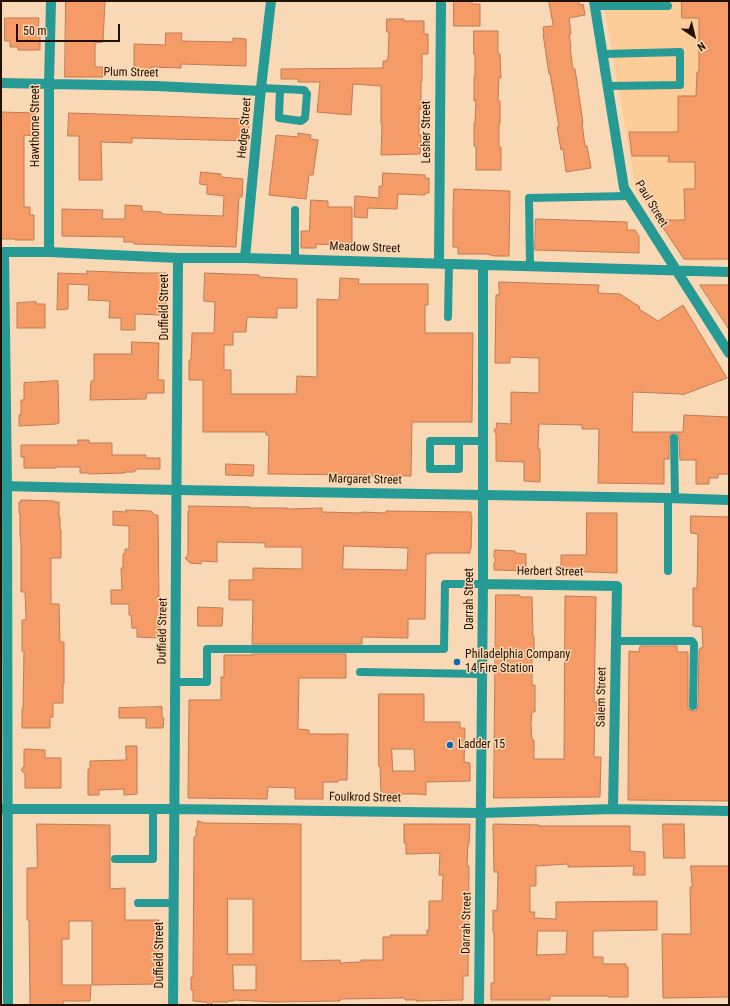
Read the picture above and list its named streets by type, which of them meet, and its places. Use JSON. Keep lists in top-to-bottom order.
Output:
{
  "streets": {
    "street": [
      "Plum Street",
      "Hawthorne Street",
      "Hedge Street",
      "Lesher Street",
      "Paul Street",
      "Meadow Street",
      "Duffield Street",
      "Margaret Street",
      "Herbert Street",
      "Darrah Street",
      "Salem Street",
      "Foulkrod Street"
    ]
  },
  "crossings": [
    ["Plum Street", "Hawthorne Street"],
    ["Plum Street", "Hedge Street"],
    ["Hawthorne Street", "Meadow Street"],
    ["Hedge Street", "Meadow Street"],
    ["Lesher Street", "Meadow Street"],
    ["Paul Street", "Meadow Street"],
    ["Meadow Street", "Duffield Street"],
    ["Meadow Street", "Darrah Street"],
    ["Duffield Street", "Margaret Street"],
    ["Duffield Street", "Foulkrod Street"],
    ["Margaret Street", "Darrah Street"],
    ["Herbert Street", "Darrah Street"],
    ["Herbert Street", "Salem Street"],
    ["Darrah Street", "Foulkrod Street"],
    ["Salem Street", "Foulkrod Street"]
  ],
  "places": ["Philadelphia Company 14 Fire Station", "Ladder 15"],
  "scale_bar": "50 m",
  "north": "bottom right"
}
